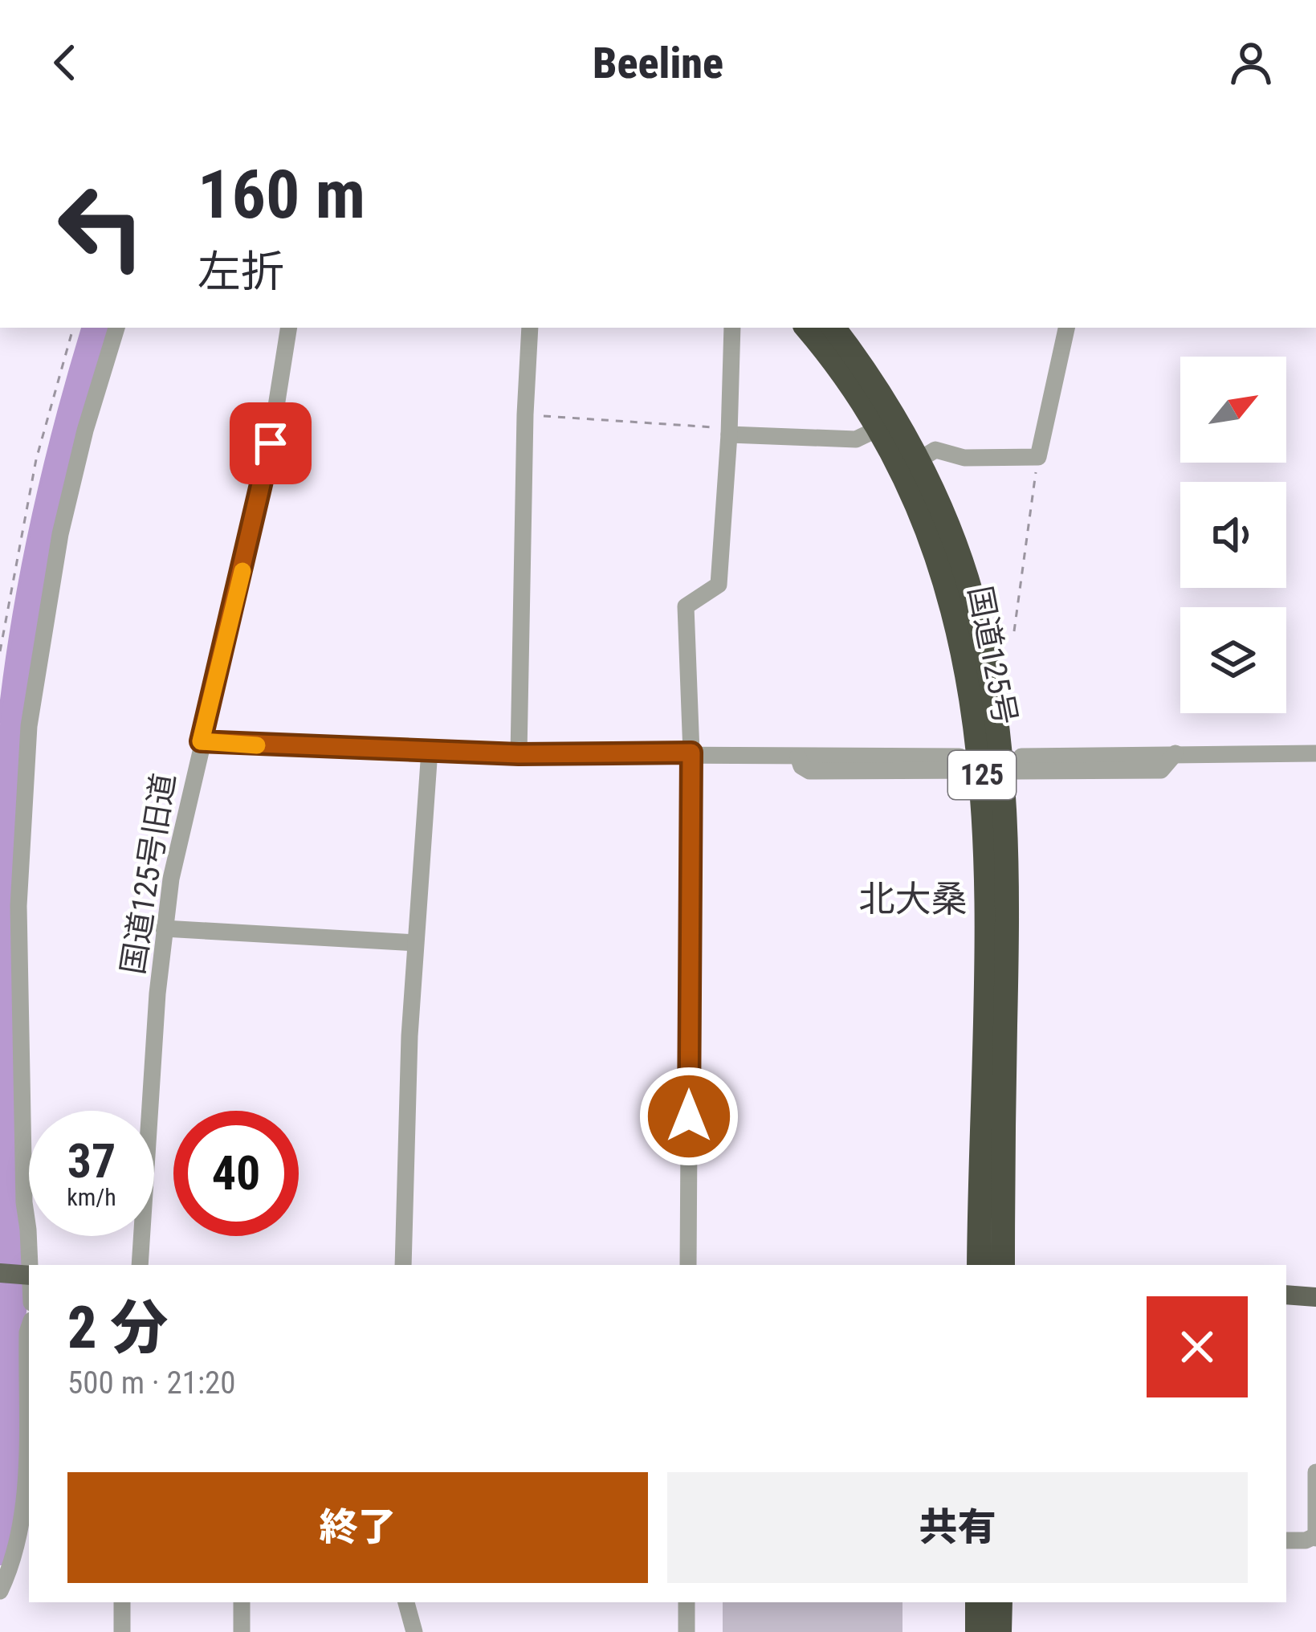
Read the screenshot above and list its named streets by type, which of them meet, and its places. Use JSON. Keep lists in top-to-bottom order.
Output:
{
  "streets": {
    "highway": ["国道125号", "125"],
    "street": ["国道125号旧道"]
  },
  "districts": ["北大桑"],
  "north": "top right",
  "page": {
    "header": "Beeline",
    "turn": ["160 m", "左折"],
    "speed": "37 km/h",
    "limit": "40",
    "heading": ["2 分", "500 m · 21:20"],
    "buttons": ["終了", "共有"]
  }
}
